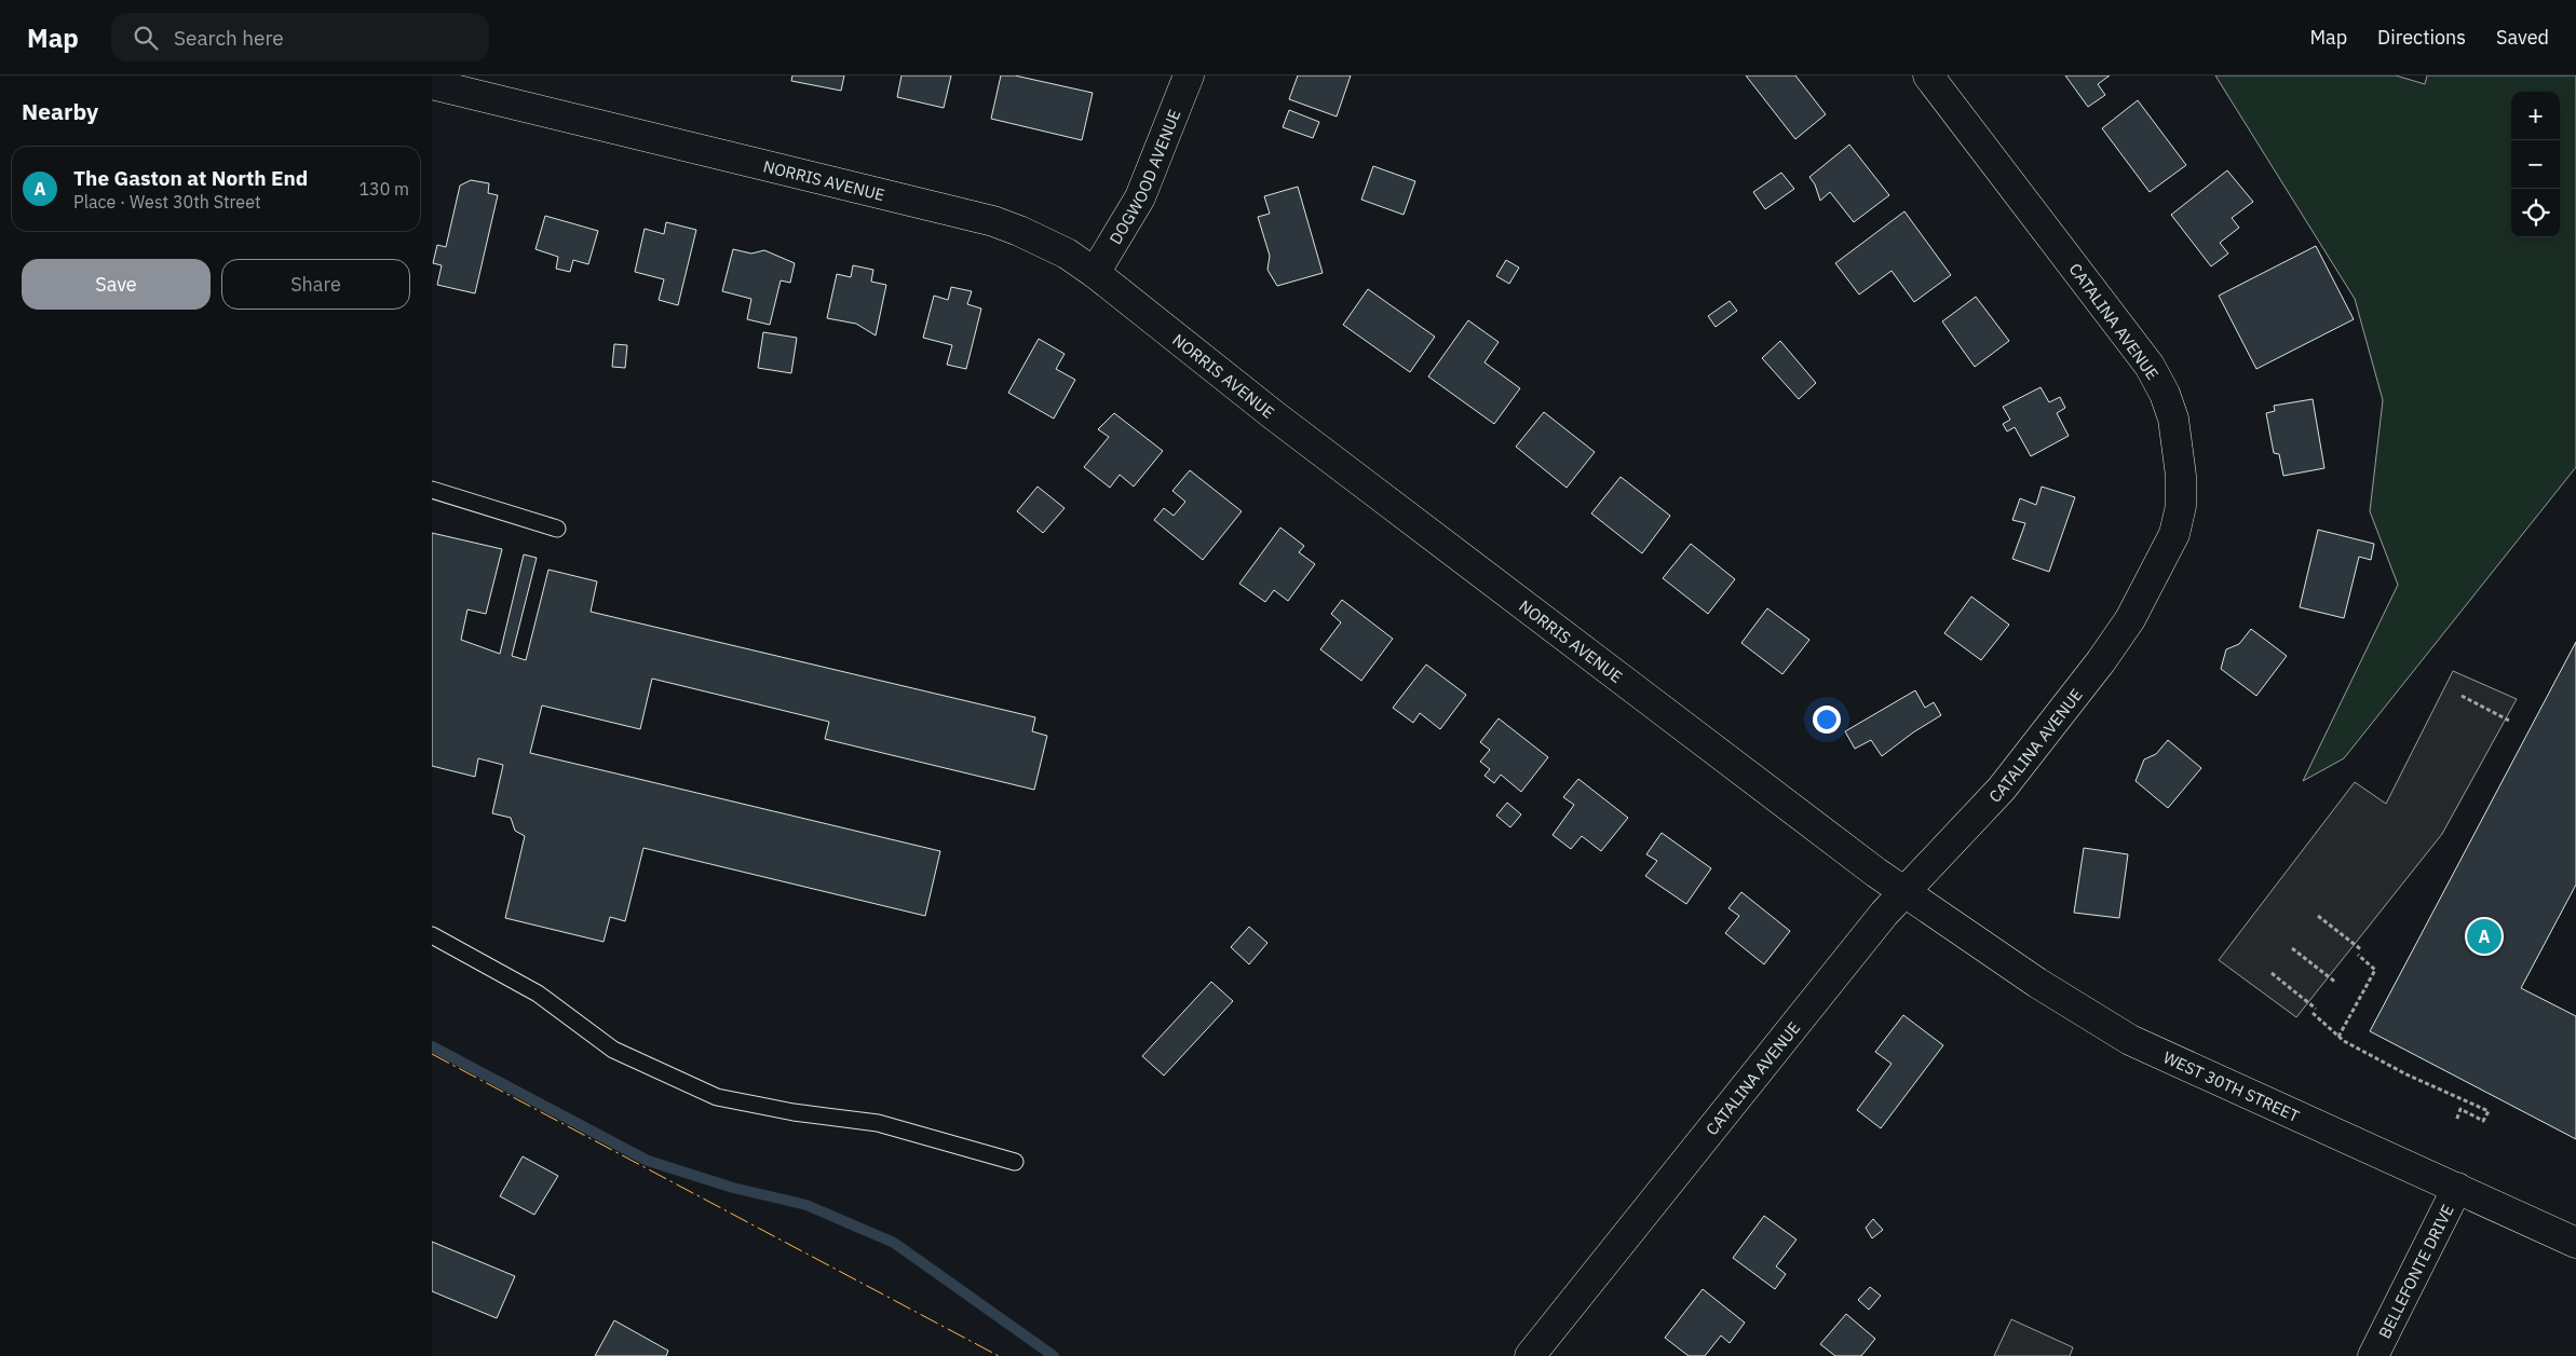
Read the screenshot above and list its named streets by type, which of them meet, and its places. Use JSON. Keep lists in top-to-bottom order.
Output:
{
  "streets": {
    "street": [
      "DOGWOOD AVENUE",
      "NORRIS AVENUE",
      "CATALINA AVENUE",
      "WEST 30TH STREET",
      "BELLEFONTE DRIVE"
    ]
  },
  "crossings": [
    ["DOGWOOD AVENUE", "NORRIS AVENUE"],
    ["NORRIS AVENUE", "CATALINA AVENUE"],
    ["NORRIS AVENUE", "WEST 30TH STREET"],
    ["CATALINA AVENUE", "WEST 30TH STREET"],
    ["WEST 30TH STREET", "BELLEFONTE DRIVE"]
  ],
  "page": {
    "header": "Map",
    "search": "Search here",
    "nav": ["Map", "Directions", "Saved"],
    "heading": "Nearby",
    "map_buttons": ["+", "−"],
    "list": [
      {
        "mark": "A",
        "name": "The Gaston at North End",
        "note": "Place · West 30th Street",
        "value": "130 m"
      }
    ],
    "buttons": ["Save", "Share"],
    "pins": "A"
  }
}
